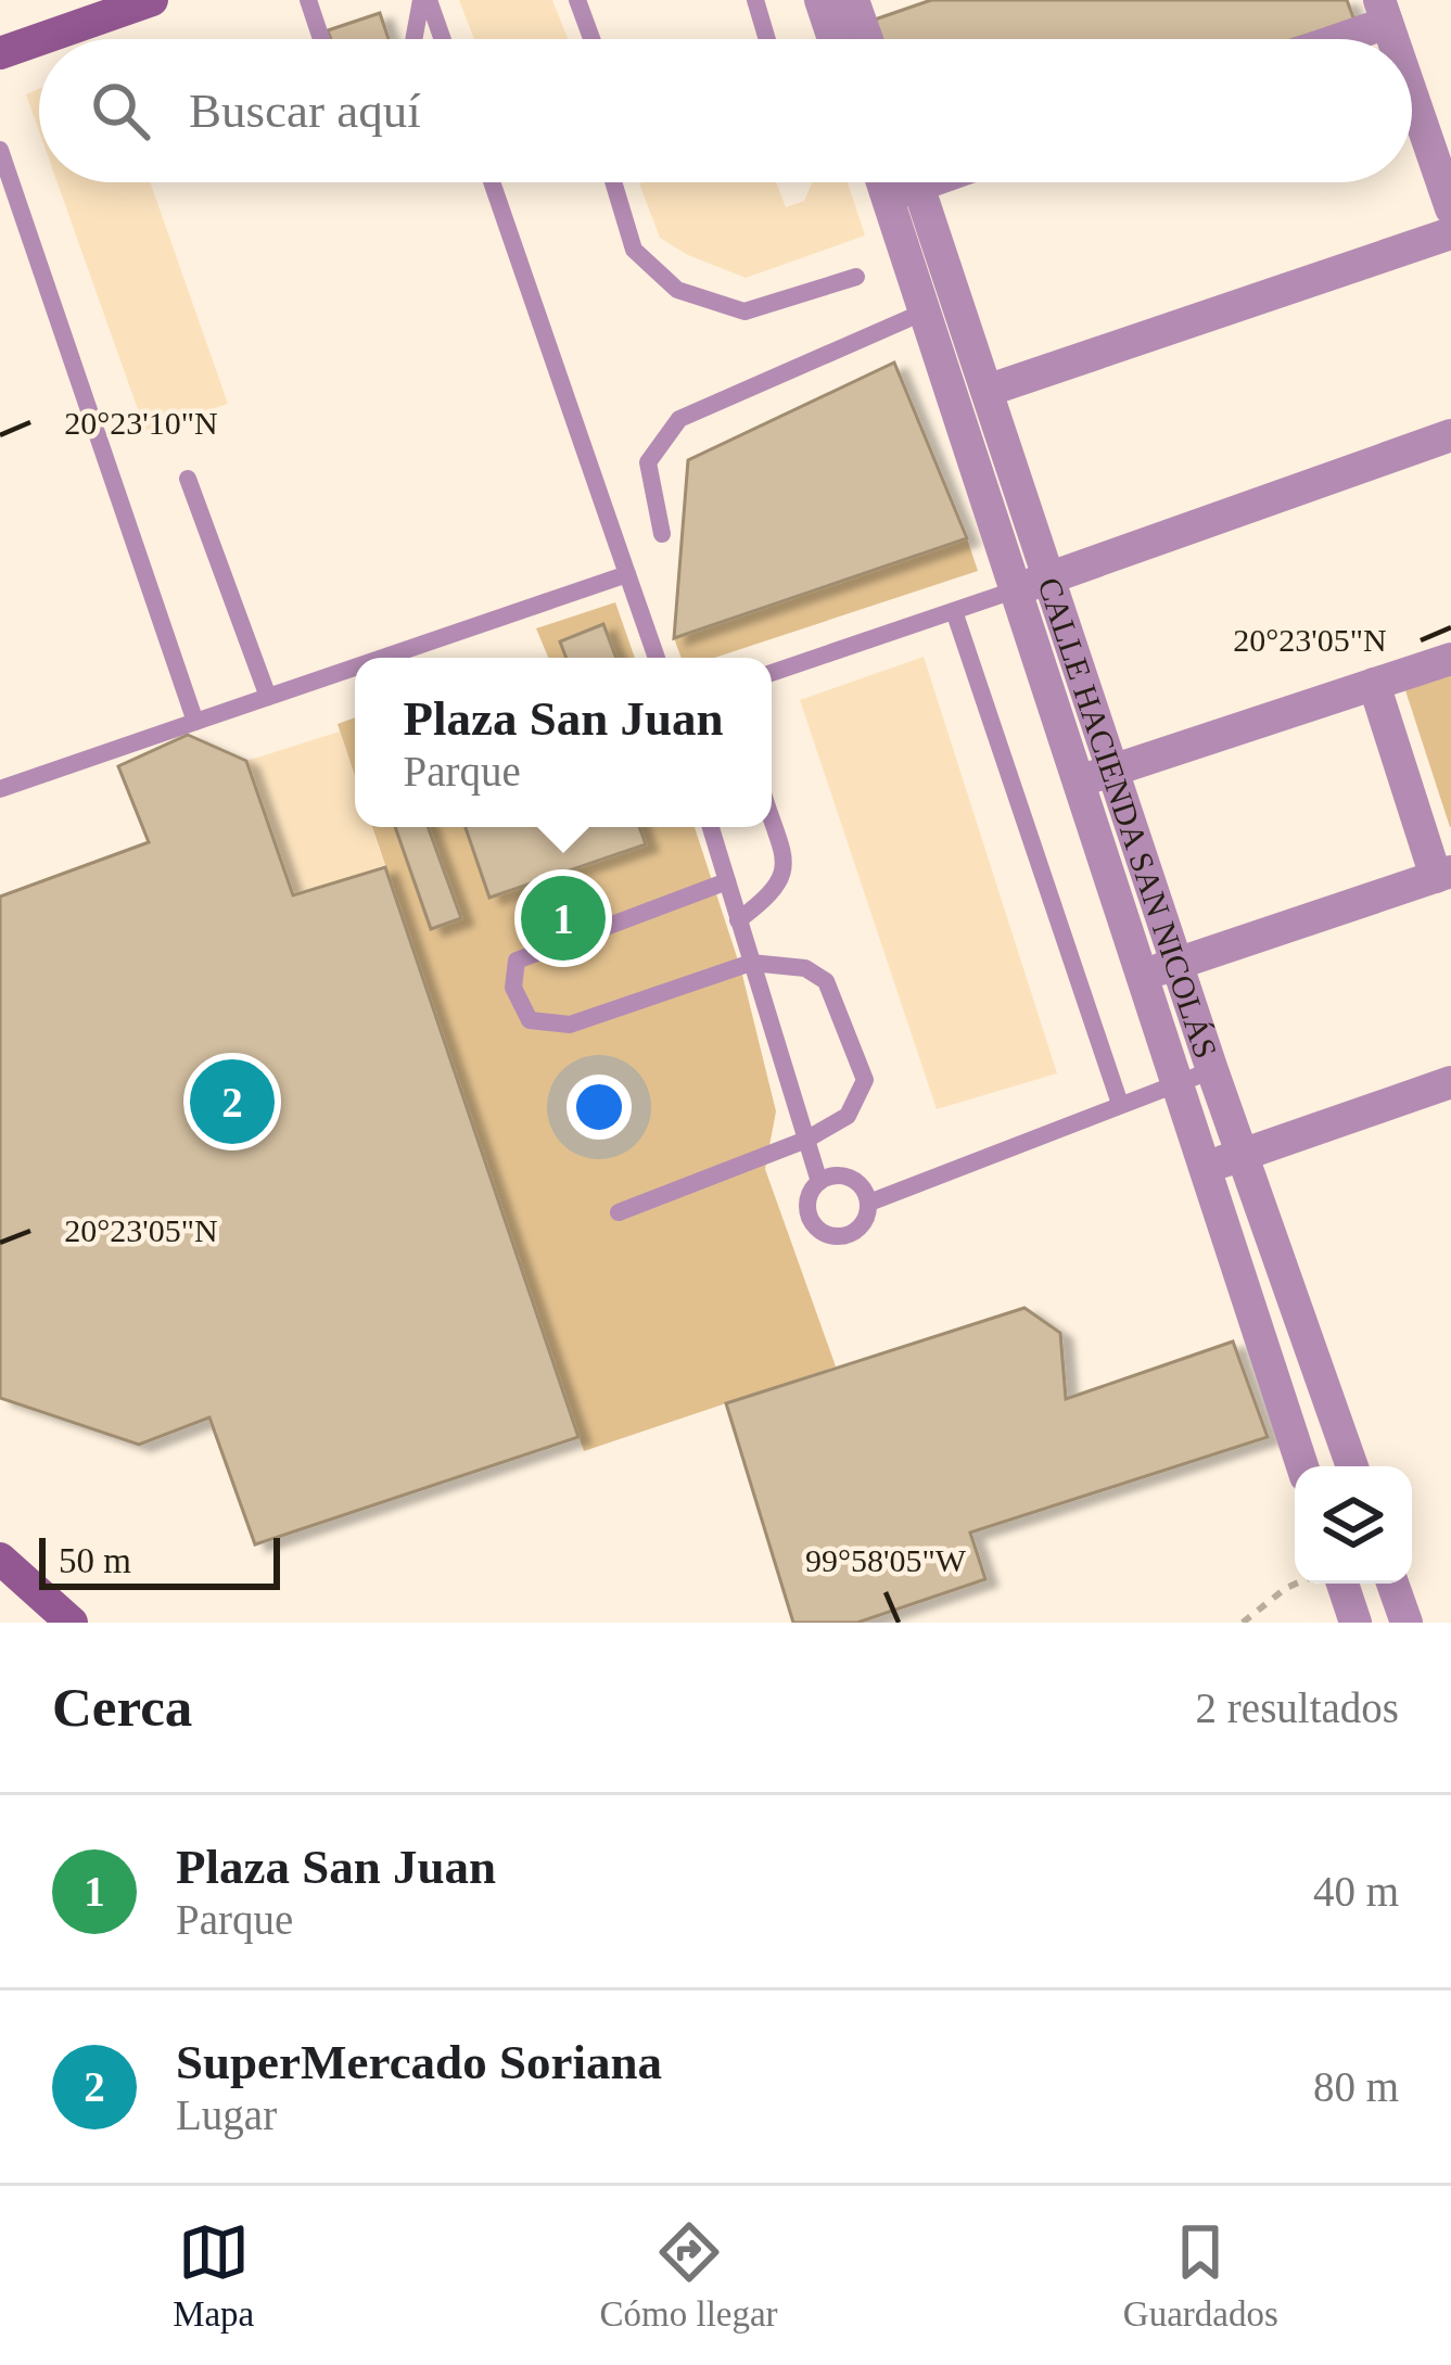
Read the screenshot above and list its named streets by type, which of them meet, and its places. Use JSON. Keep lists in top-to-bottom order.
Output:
{
  "streets": {
    "street": ["CALLE HACIENDA SAN NICOLÁS"]
  },
  "scale_bar": "50 m",
  "page": {
    "search": "Buscar aquí",
    "popup": ["Plaza San Juan", "Parque"],
    "pins": ["1", "2"],
    "scale": "50 m",
    "heading": ["Cerca", "2 resultados"],
    "list": [
      {
        "mark": "1",
        "name": "Plaza San Juan",
        "note": "Parque",
        "value": "40 m"
      },
      {
        "mark": "2",
        "name": "SuperMercado Soriana",
        "note": "Lugar",
        "value": "80 m"
      }
    ],
    "nav": ["Mapa", "Cómo llegar", "Guardados"]
  },
  "coordinates": ["20°23'10\"N", "20°23'05\"N", "99°58'05\"W"]
}
